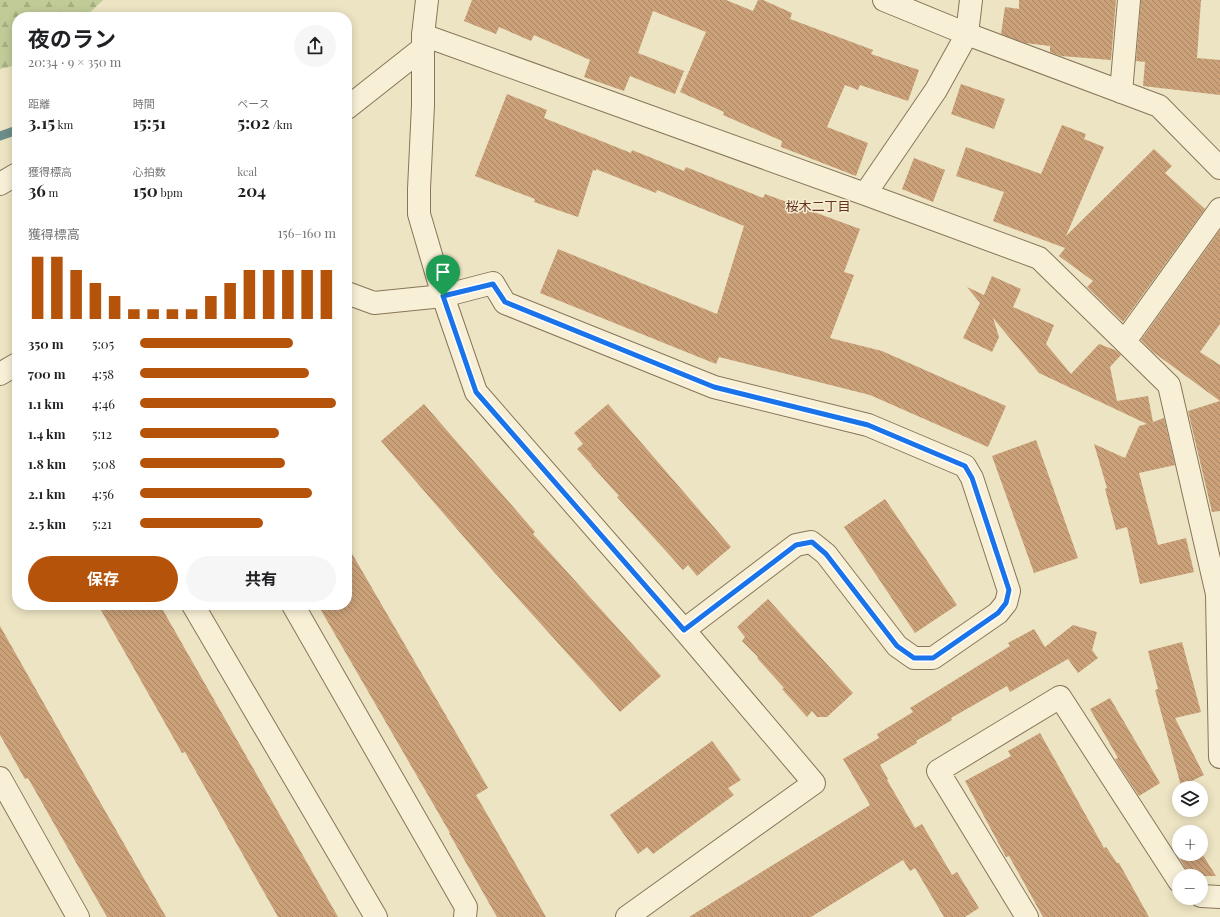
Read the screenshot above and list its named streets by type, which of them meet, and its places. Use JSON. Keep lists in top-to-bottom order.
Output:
{
  "districts": ["桜木二丁目"],
  "page": {
    "heading": ["夜のラン", "20:34 · 9 × 350 m"],
    "stats": [
      ["距離", "3.15 km"],
      ["時間", "15:51"],
      ["ペース", "5:02 /km"],
      ["獲得標高", "36 m"],
      ["心拍数", "150 bpm"],
      ["kcal", "204"]
    ],
    "chart": ["獲得標高", "156–160 m"],
    "list": [
      {
        "name": "350 m",
        "note": "5:05"
      },
      {
        "name": "700 m",
        "note": "4:58"
      },
      {
        "name": "1.1 km",
        "note": "4:46"
      },
      {
        "name": "1.4 km",
        "note": "5:12"
      },
      {
        "name": "1.8 km",
        "note": "5:08"
      },
      {
        "name": "2.1 km",
        "note": "4:56"
      },
      {
        "name": "2.5 km",
        "note": "5:21"
      }
    ],
    "buttons": ["保存", "共有"],
    "map_buttons": ["+", "−"]
  }
}
